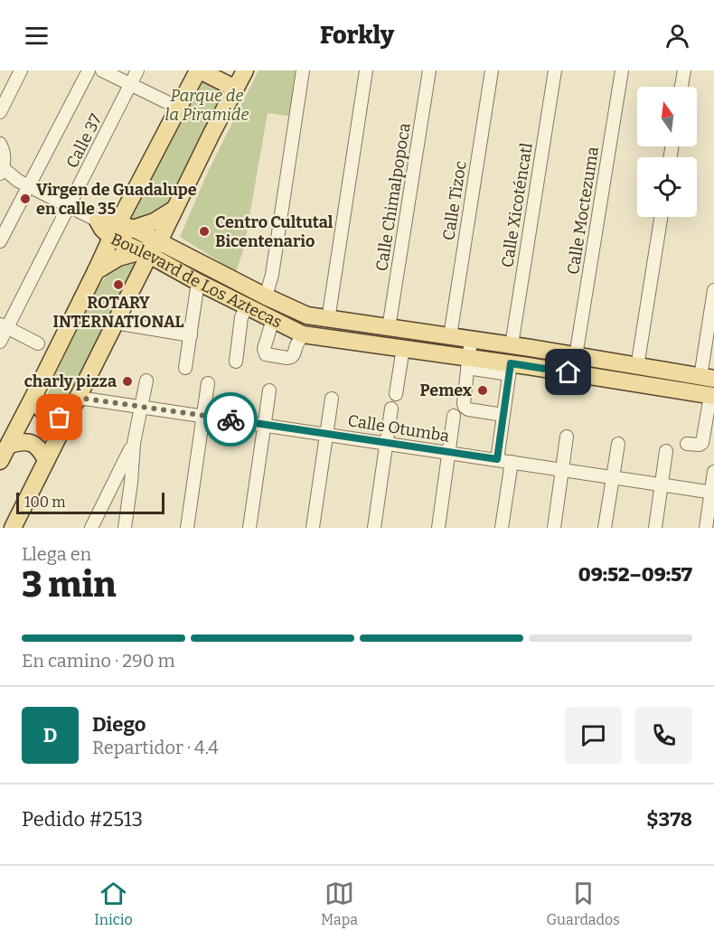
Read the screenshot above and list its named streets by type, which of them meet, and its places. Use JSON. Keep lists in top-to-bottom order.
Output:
{
  "streets": {
    "main road": ["Boulevard de Los Aztecas"],
    "street": [
      "Calle 37",
      "Calle Chimalpopoca",
      "Calle Tizoc",
      "Calle Xicoténcatl",
      "Calle Moctezuma",
      "Calle Otumba"
    ]
  },
  "crossings": [
    ["Calle Chimalpopoca", "Boulevard de Los Aztecas"],
    ["Calle Tizoc", "Boulevard de Los Aztecas"],
    ["Calle Xicoténcatl", "Boulevard de Los Aztecas"],
    ["Calle Moctezuma", "Boulevard de Los Aztecas"]
  ],
  "parks": ["Parque de la Piramide"],
  "places": [
    "Virgen de Guadalupe en calle 35",
    "Centro Cultutal Bicentenario",
    "ROTARY INTERNATIONAL",
    "charly pizza",
    "Pemex"
  ],
  "scale_bar": "100 m",
  "north": "top",
  "page": {
    "header": "Forkly",
    "scale": "100 m",
    "heading": ["3 min", "Llega en", "09:52–09:57"],
    "panel": [
      "Diego",
      "Repartidor · 4.4",
      "Pedido #2513",
      "$378"
    ],
    "bar": "En camino · 290 m",
    "round": "D",
    "tabs": ["Inicio", "Mapa", "Guardados"]
  }
}
